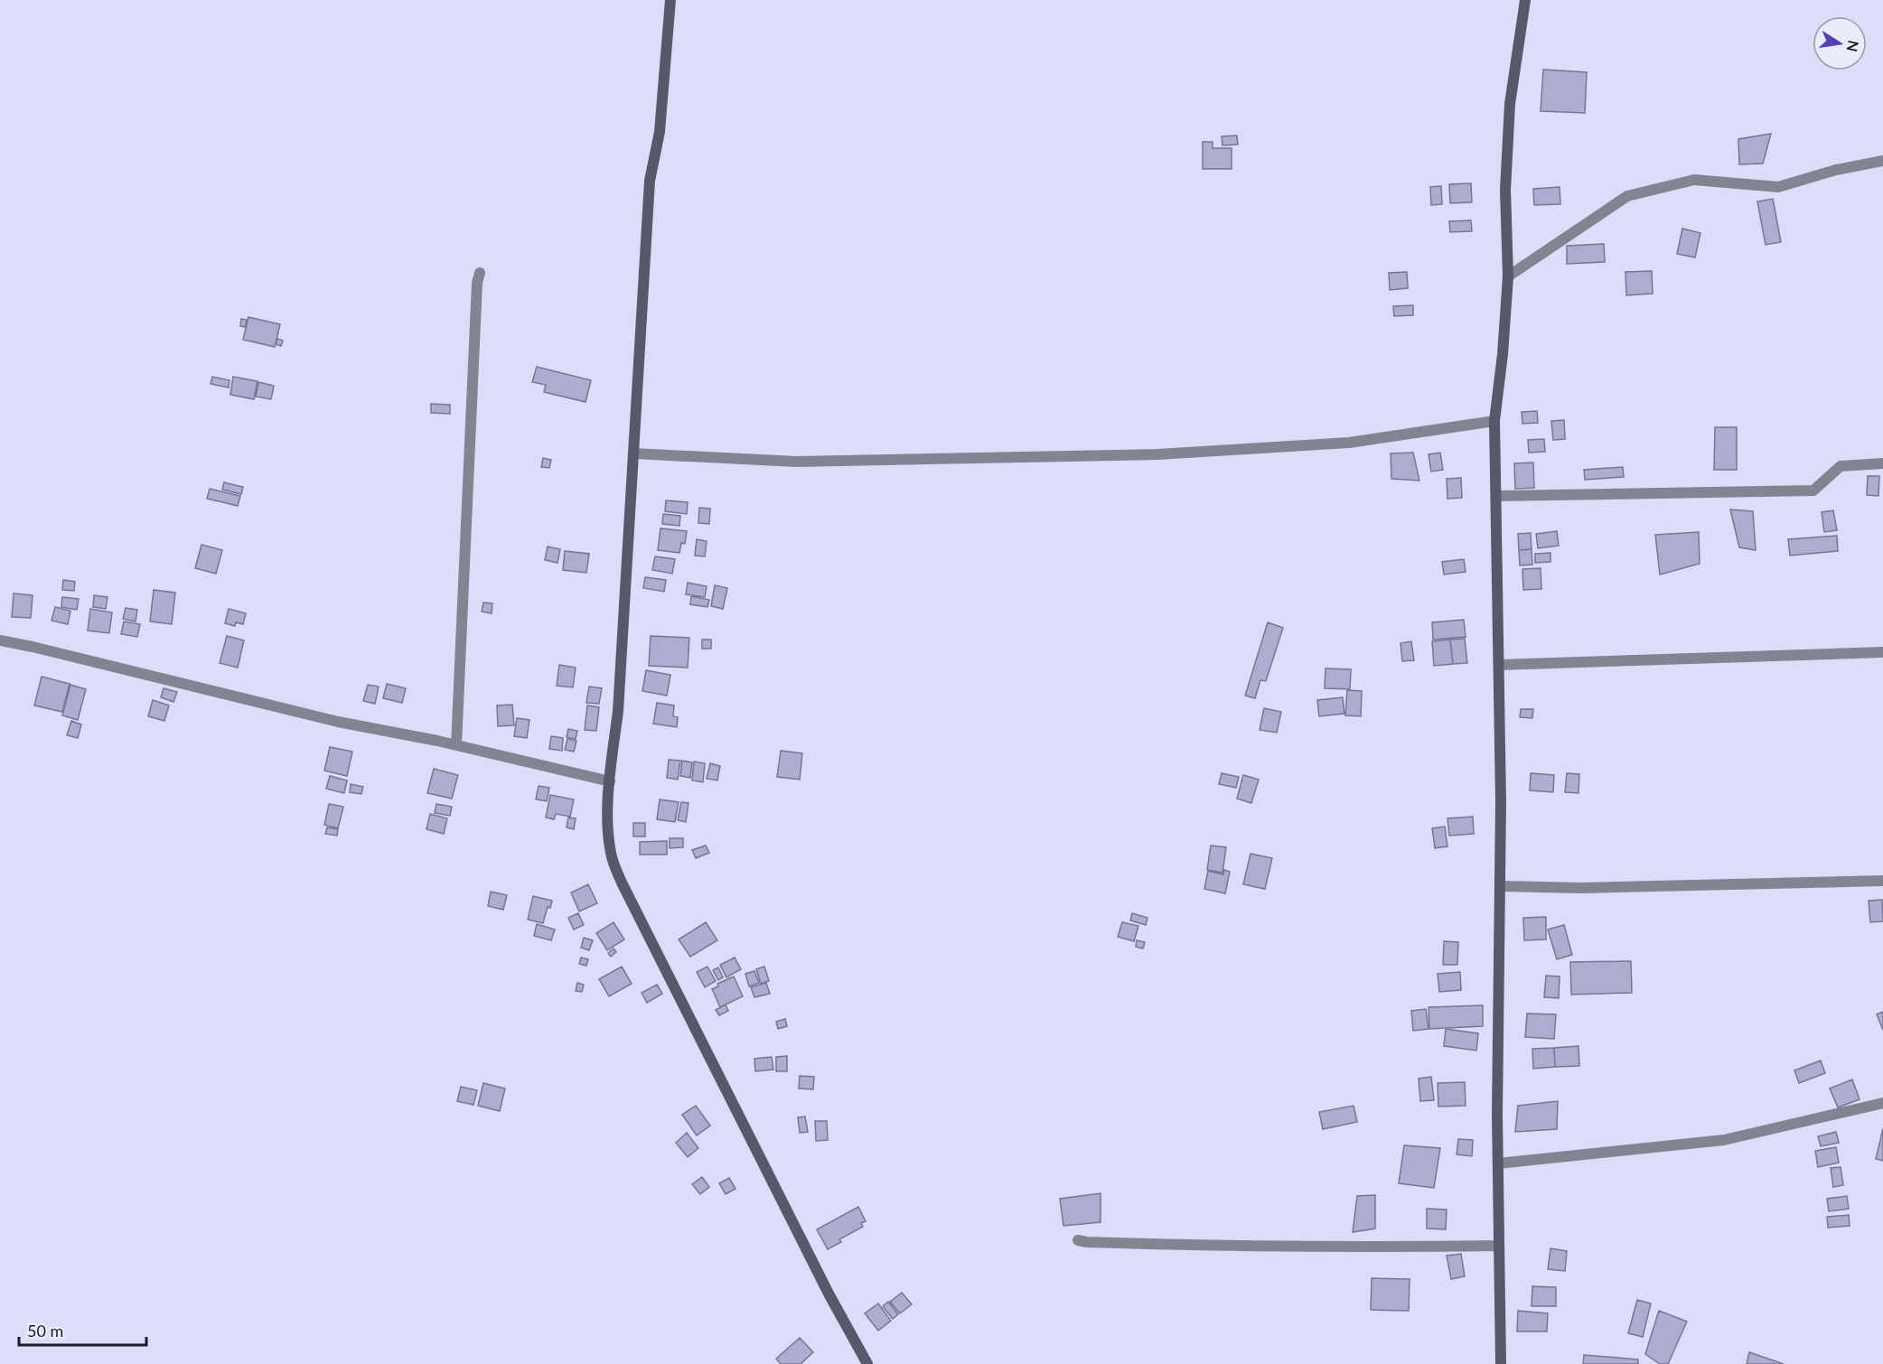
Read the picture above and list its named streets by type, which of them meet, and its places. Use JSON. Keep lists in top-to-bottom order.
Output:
{
  "scale_bar": "50 m",
  "north": "right"
}
